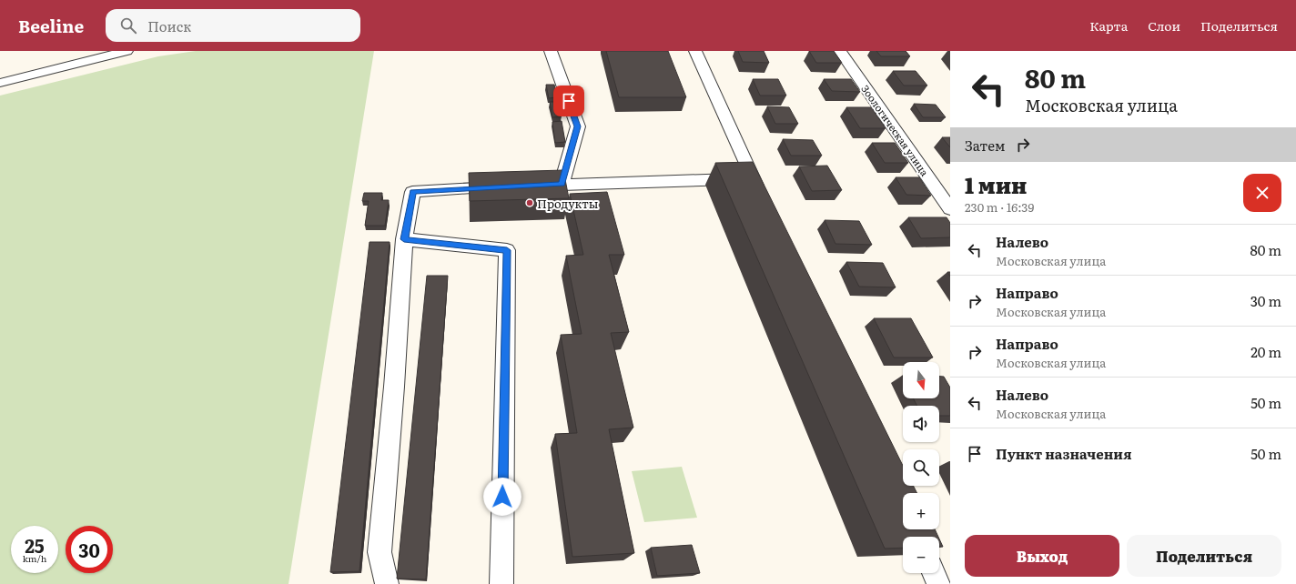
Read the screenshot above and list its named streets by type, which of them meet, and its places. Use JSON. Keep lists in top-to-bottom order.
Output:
{
  "streets": {
    "street": ["Зоологическая улица"]
  },
  "places": ["Продукты"],
  "north": "bottom",
  "page": {
    "header": "Beeline",
    "search": "Поиск",
    "nav": ["Карта", "Слои", "Поделиться"],
    "turn": ["80 m", "Московская улица"],
    "then": "Затем",
    "heading": ["1 мин", "230 m · 16:39"],
    "list": [
      {
        "name": "Налево",
        "note": "Московская улица",
        "value": "80 m"
      },
      {
        "name": "Направо",
        "note": "Московская улица",
        "value": "30 m"
      },
      {
        "name": "Направо",
        "note": "Московская улица",
        "value": "20 m"
      },
      {
        "name": "Налево",
        "note": "Московская улица",
        "value": "50 m"
      },
      {
        "name": "Пункт назначения",
        "value": "50 m"
      }
    ],
    "map_buttons": ["+", "−"],
    "speed": "25 km/h",
    "limit": "30",
    "buttons": ["Выход", "Поделиться"]
  }
}
